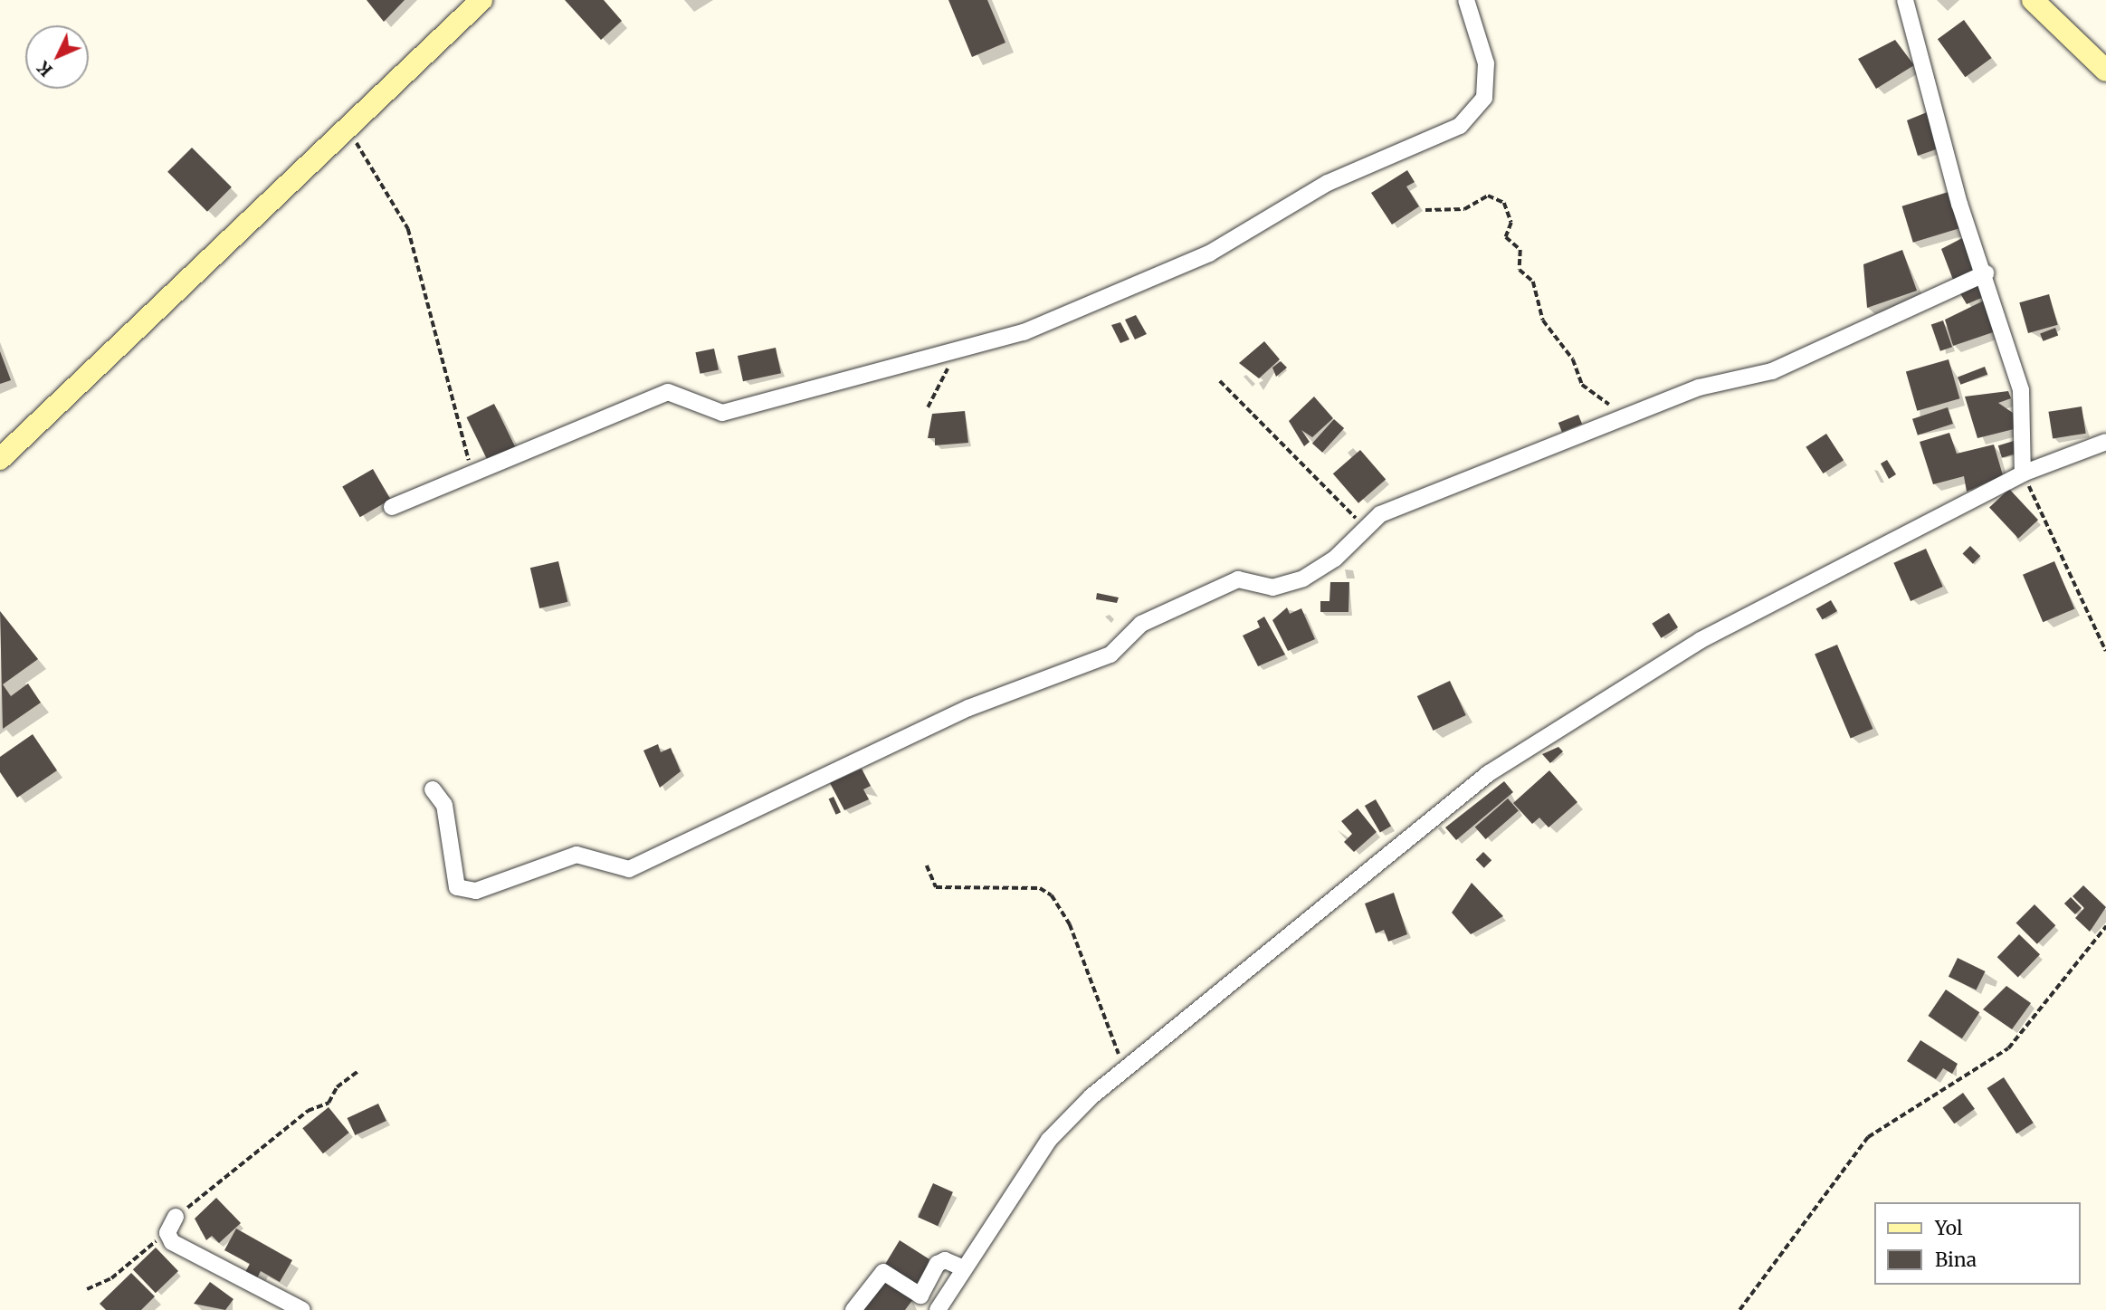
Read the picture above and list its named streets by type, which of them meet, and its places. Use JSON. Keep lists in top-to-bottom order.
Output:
{
  "legend": ["Yol", "Bina"],
  "north": "bottom left"
}
